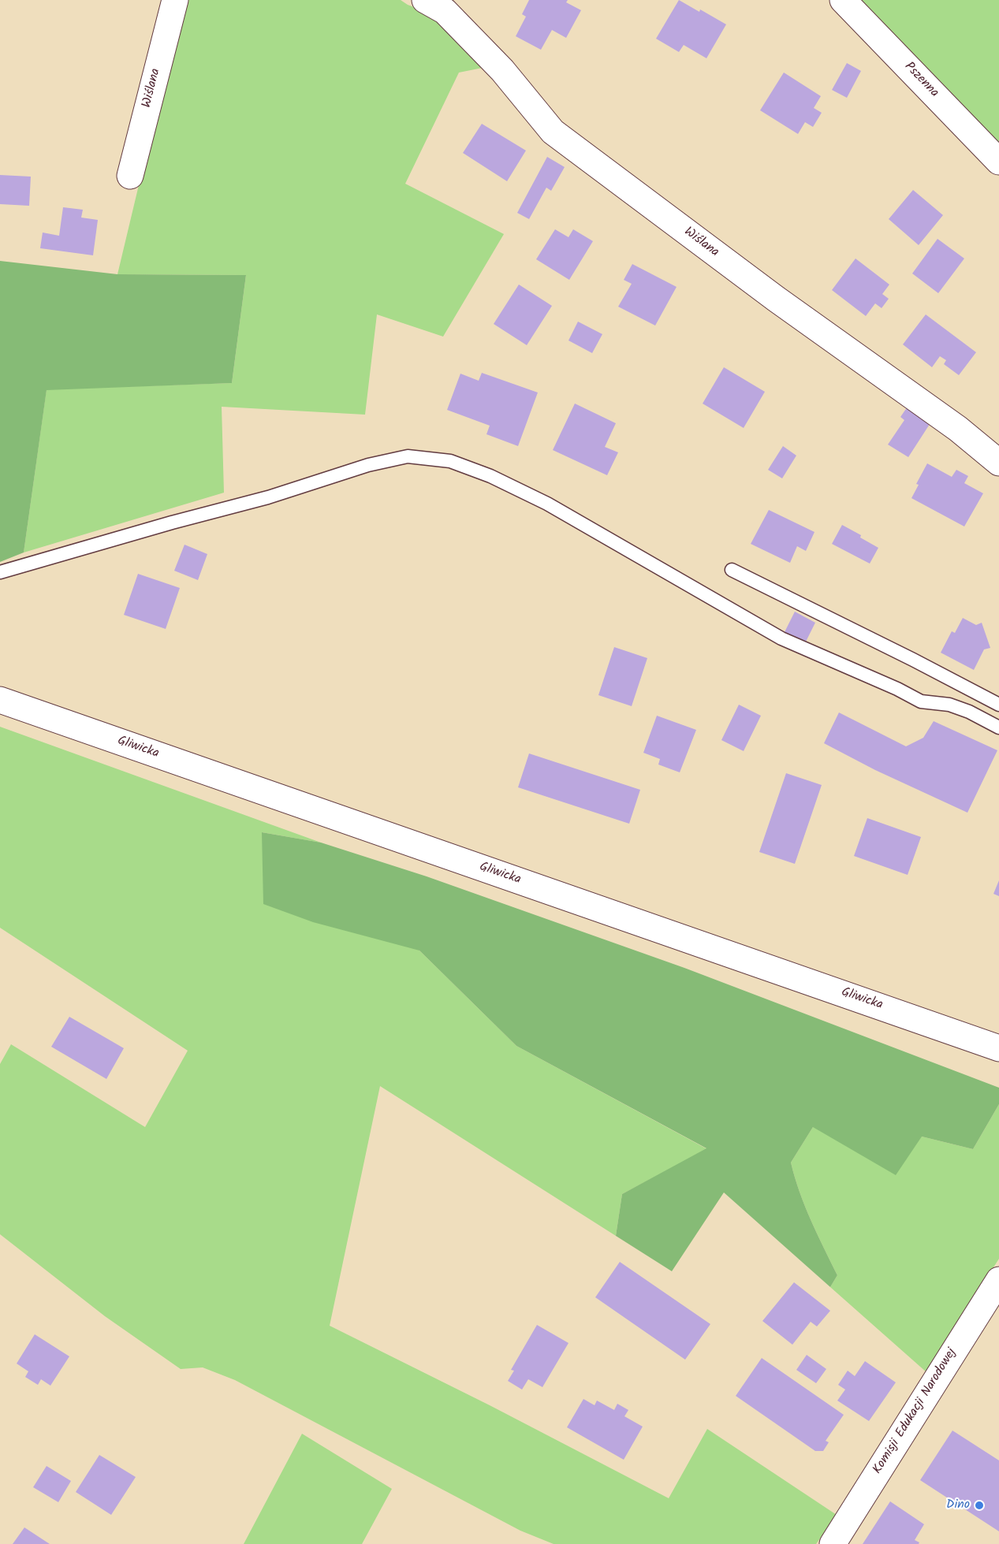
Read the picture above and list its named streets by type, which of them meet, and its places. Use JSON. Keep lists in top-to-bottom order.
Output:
{
  "streets": {
    "street": [
      "Pszenna",
      "Wiślana",
      "Gliwicka",
      "Komisji Edukacji Narodowej"
    ]
  },
  "places": ["Dino"]
}
